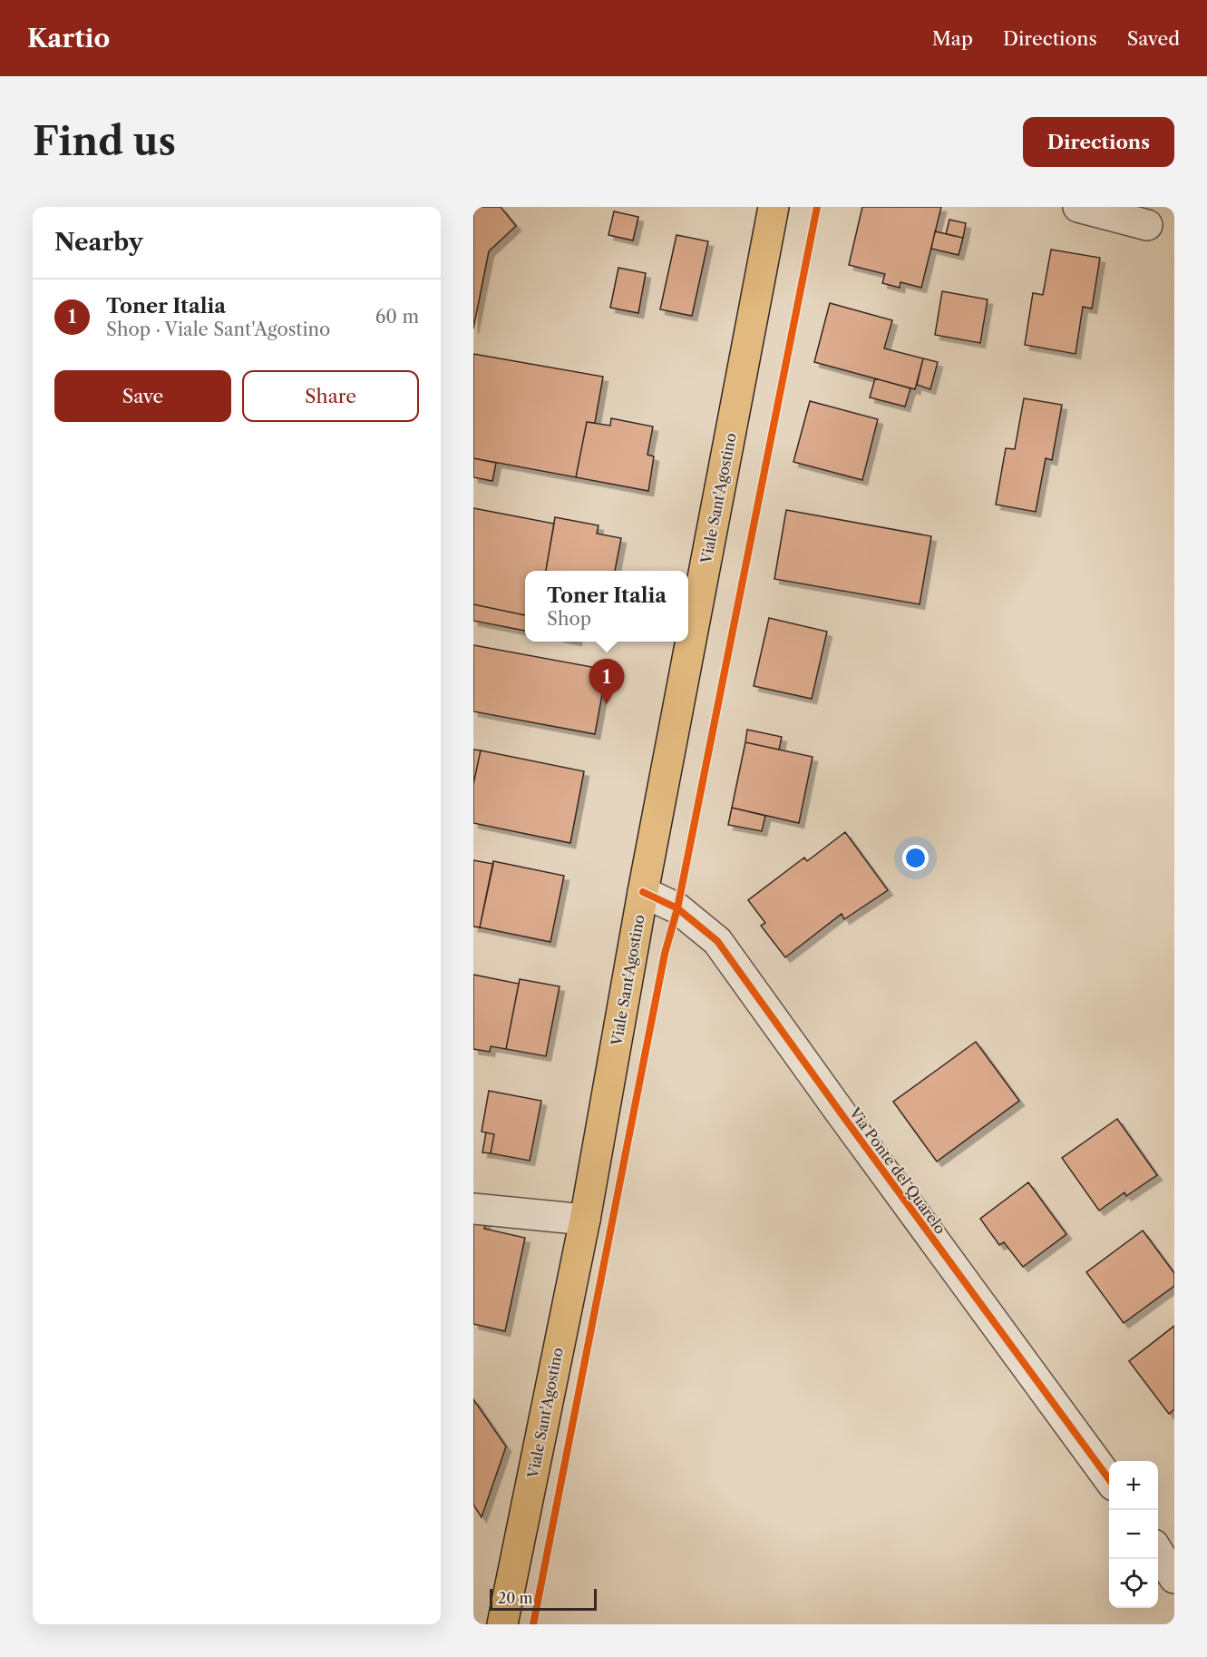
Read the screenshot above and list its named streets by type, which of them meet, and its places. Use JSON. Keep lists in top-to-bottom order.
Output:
{
  "streets": {
    "main road": ["Viale Sant'Agostino"],
    "street": ["Via Ponte del Quarelo"]
  },
  "crossings": [
    ["Viale Sant'Agostino", "Via Ponte del Quarelo"]
  ],
  "scale_bar": "20 m",
  "page": {
    "header": "Kartio",
    "nav": ["Map", "Directions", "Saved"],
    "buttons": [
      "Directions",
      ["Save", "Share"]
    ],
    "title": "Find us",
    "heading": "Nearby",
    "list": [
      {
        "mark": "1",
        "name": "Toner Italia",
        "note": "Shop · Viale Sant'Agostino",
        "value": "60 m"
      }
    ],
    "popup": ["Toner Italia", "Shop"],
    "pins": "1",
    "map_buttons": ["+", "−"],
    "scale": "20 m"
  }
}
